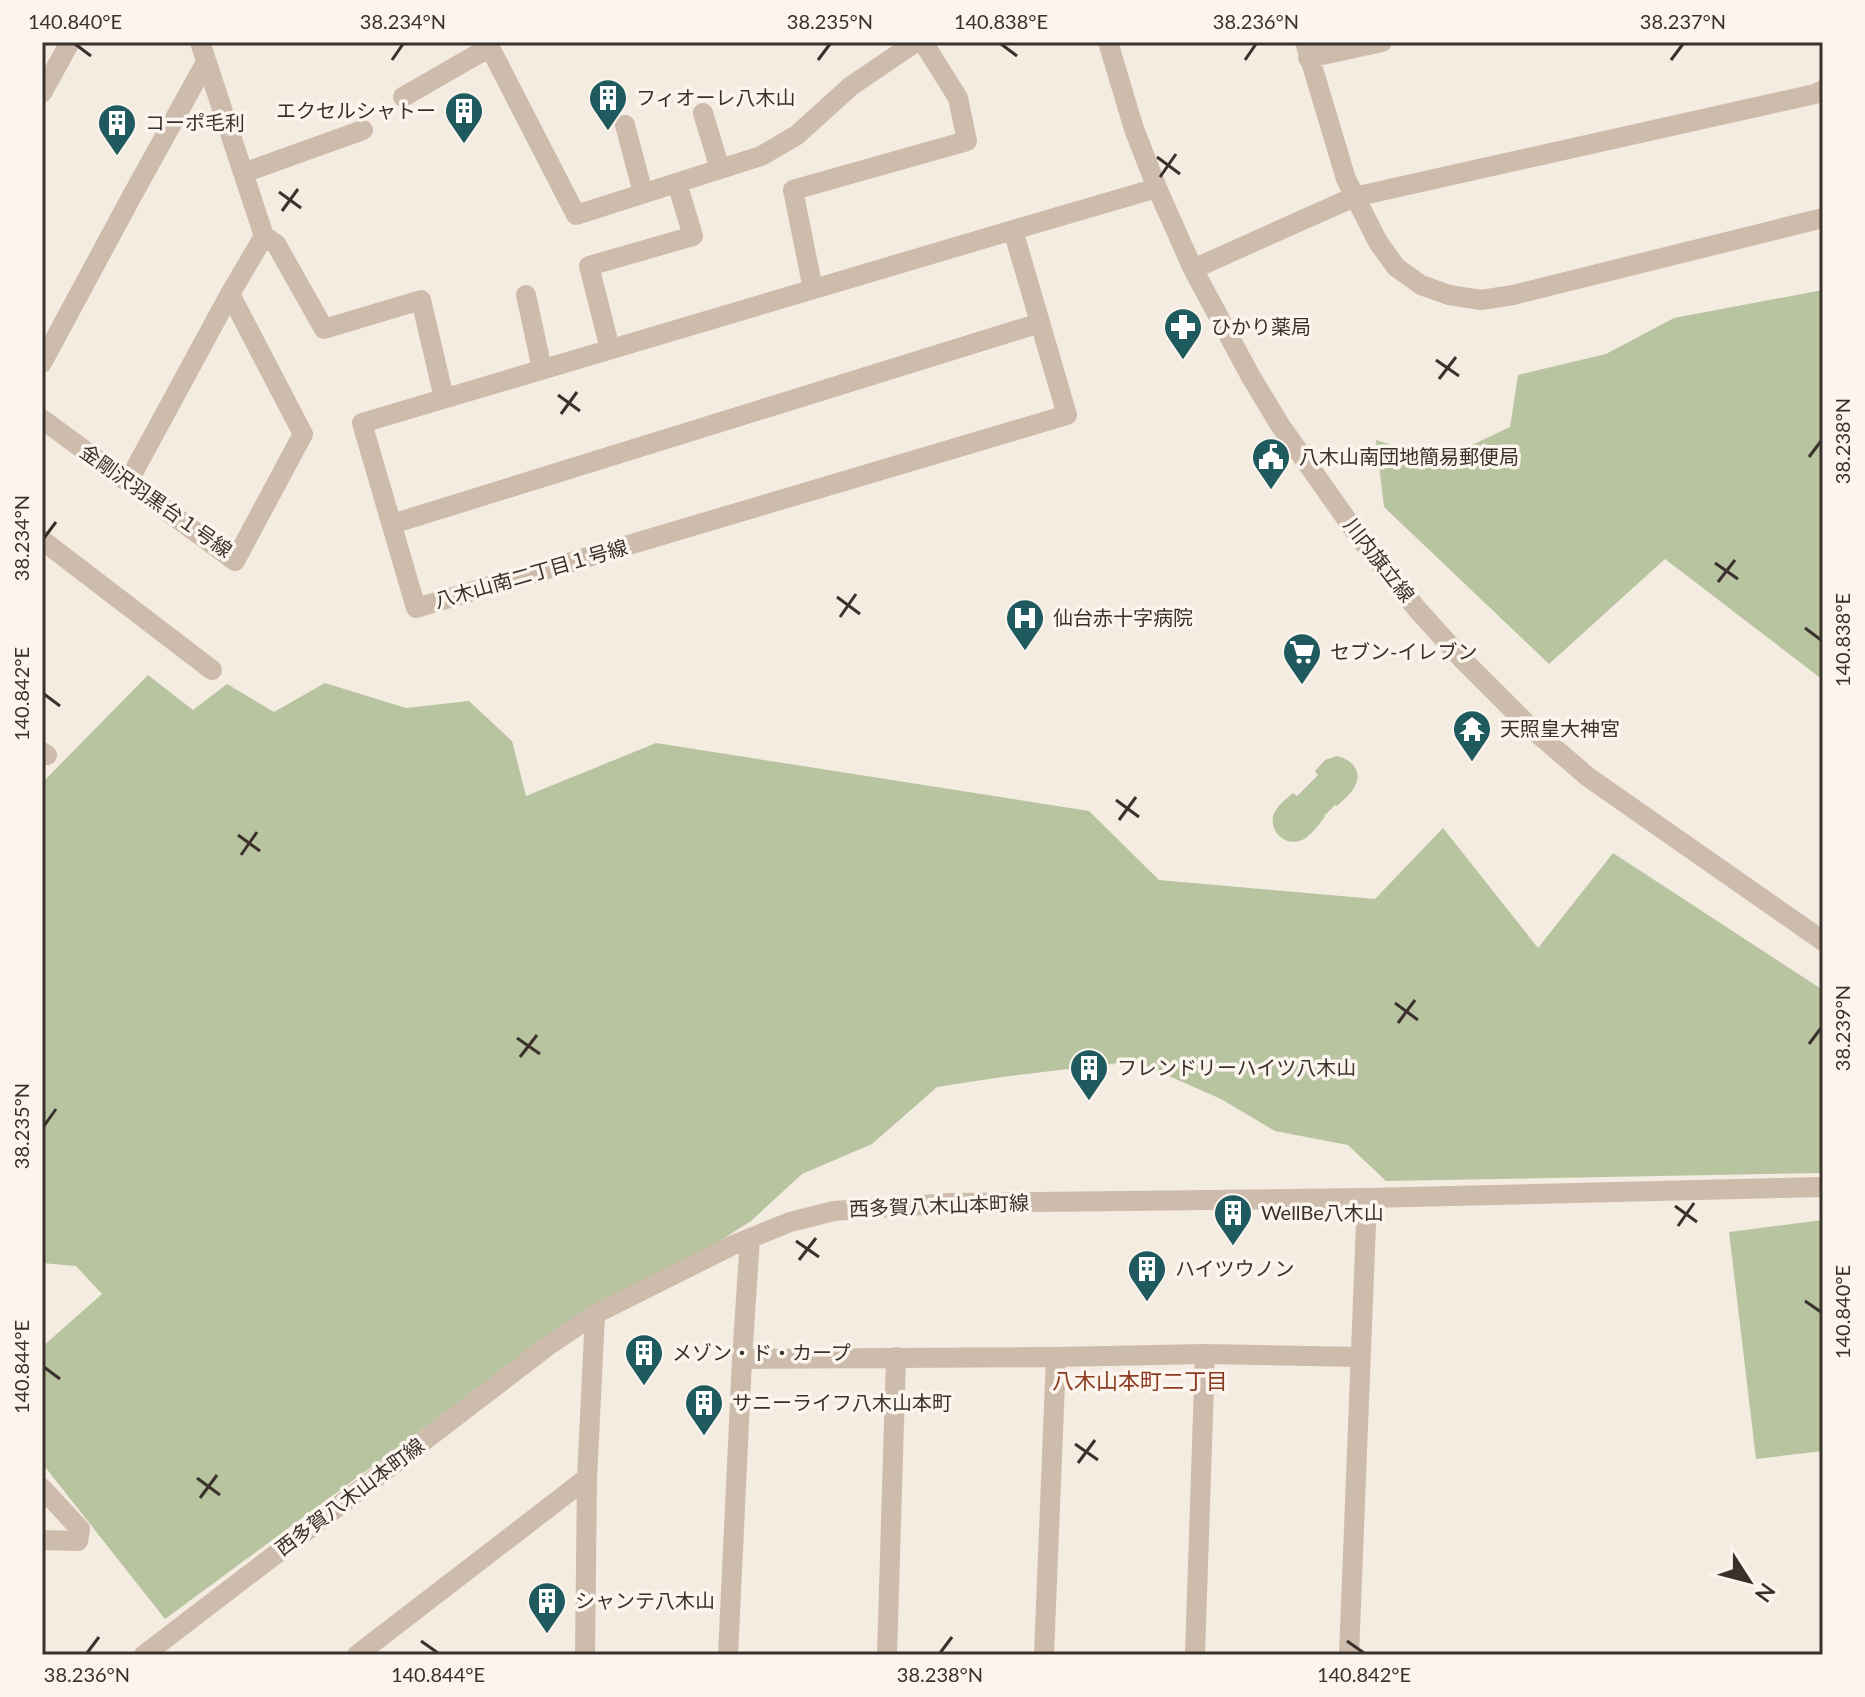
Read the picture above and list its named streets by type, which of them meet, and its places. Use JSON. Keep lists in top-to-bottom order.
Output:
{
  "streets": {
    "street": [
      "金剛沢羽黒台１号線",
      "川内旗立線",
      "八木山南二丁目１号線",
      "西多賀八木山本町線"
    ]
  },
  "crossings": [
    ["川内旗立線", "八木山南二丁目１号線"]
  ],
  "districts": ["八木山本町二丁目"],
  "places": {
    "building": [
      "フィオーレ八木山",
      "エクセルシャトー",
      "コーポ毛利",
      "フレンドリーハイツ八木山",
      "WellBe八木山",
      "ハイツウノン",
      "メゾン・ド・カープ",
      "サニーライフ八木山本町",
      "シャンテ八木山"
    ],
    "pharmacy": ["ひかり薬局"],
    "public building": ["八木山南団地簡易郵便局"],
    "hospital": ["仙台赤十字病院"],
    "supermarket": ["セブン-イレブン"],
    "temple": ["天照皇大神宮"]
  },
  "north": "bottom right",
  "coordinates": [
    "140.840°E",
    "38.234°N",
    "38.235°N",
    "140.838°E",
    "38.236°N",
    "38.237°N",
    "38.238°N",
    "140.842°E",
    "38.239°N",
    "140.844°E"
  ]
}
